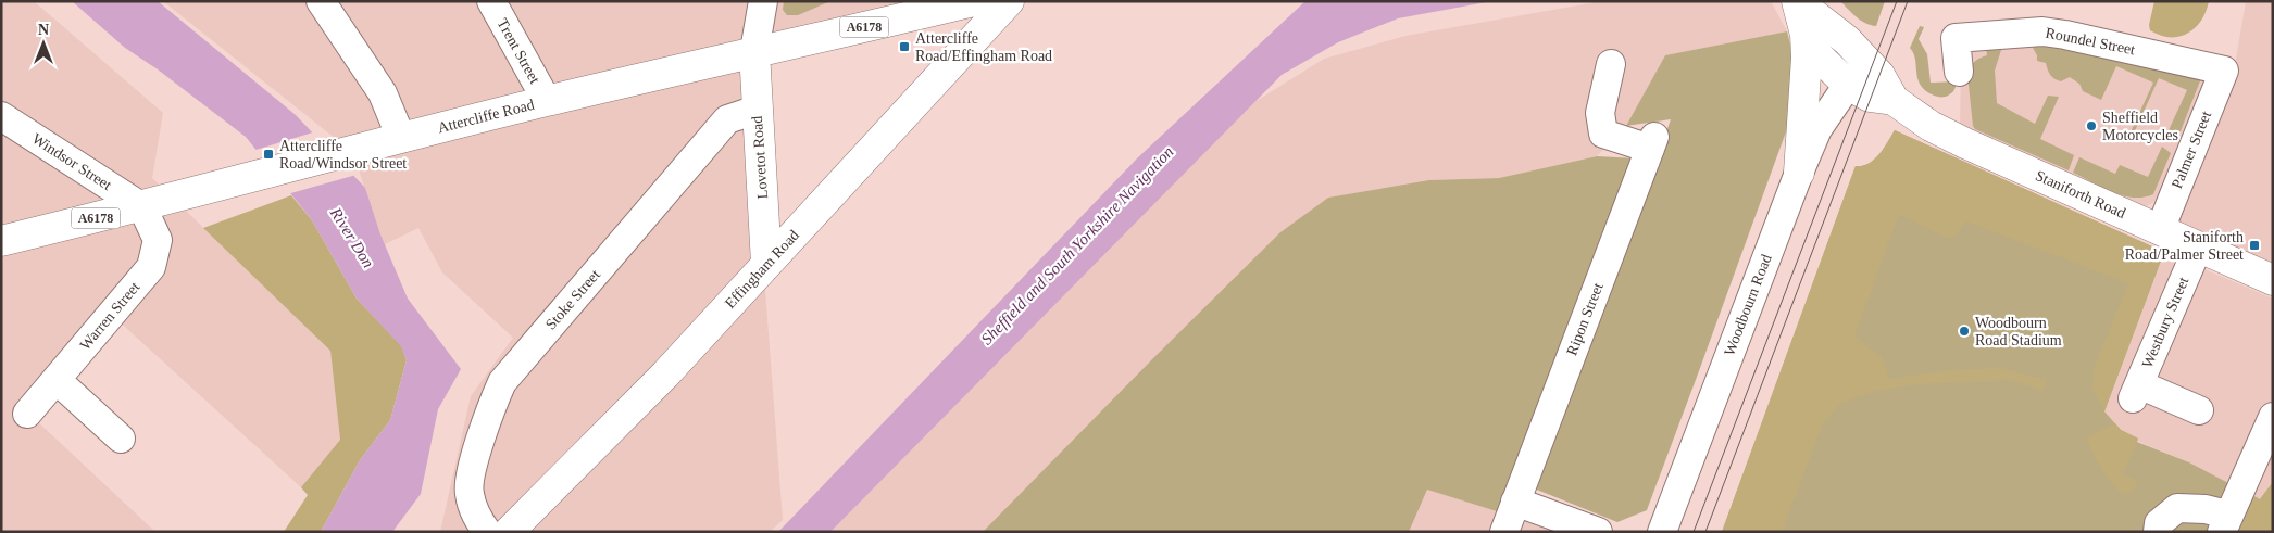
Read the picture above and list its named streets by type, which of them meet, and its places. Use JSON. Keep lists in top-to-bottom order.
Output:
{
  "streets": {
    "main road": [
      "A6178",
      "Attercliffe Road",
      "Lovetot Road",
      "Staniforth Road",
      "Effingham Road"
    ],
    "street": [
      "Roundel Street",
      "Trent Street",
      "Palmer Street",
      "Windsor Street",
      "Stoke Street",
      "Woodbourn Road",
      "Warren Street",
      "Ripon Street",
      "Westbury Street"
    ]
  },
  "crossings": [
    ["Roundel Street", "Palmer Street"],
    ["Trent Street", "Attercliffe Road"],
    ["Attercliffe Road", "Lovetot Road"],
    ["Attercliffe Road", "Windsor Street"],
    ["Attercliffe Road", "Warren Street"],
    ["Palmer Street", "Staniforth Road"],
    ["Lovetot Road", "Effingham Road"],
    ["Lovetot Road", "Stoke Street"],
    ["Windsor Street", "Warren Street"],
    ["Staniforth Road", "Woodbourn Road"],
    ["Staniforth Road", "Westbury Street"]
  ],
  "water": ["River Don", "Sheffield and South Yorkshire Navigation"],
  "places": {
    "transit": ["Attercliffe Road/Effingham Road", "Attercliffe Road/Windsor Street", "Staniforth Road/Palmer Street"],
    "other": ["Sheffield Motorcycles", "Woodbourn Road Stadium"]
  },
  "north": "top"
}
